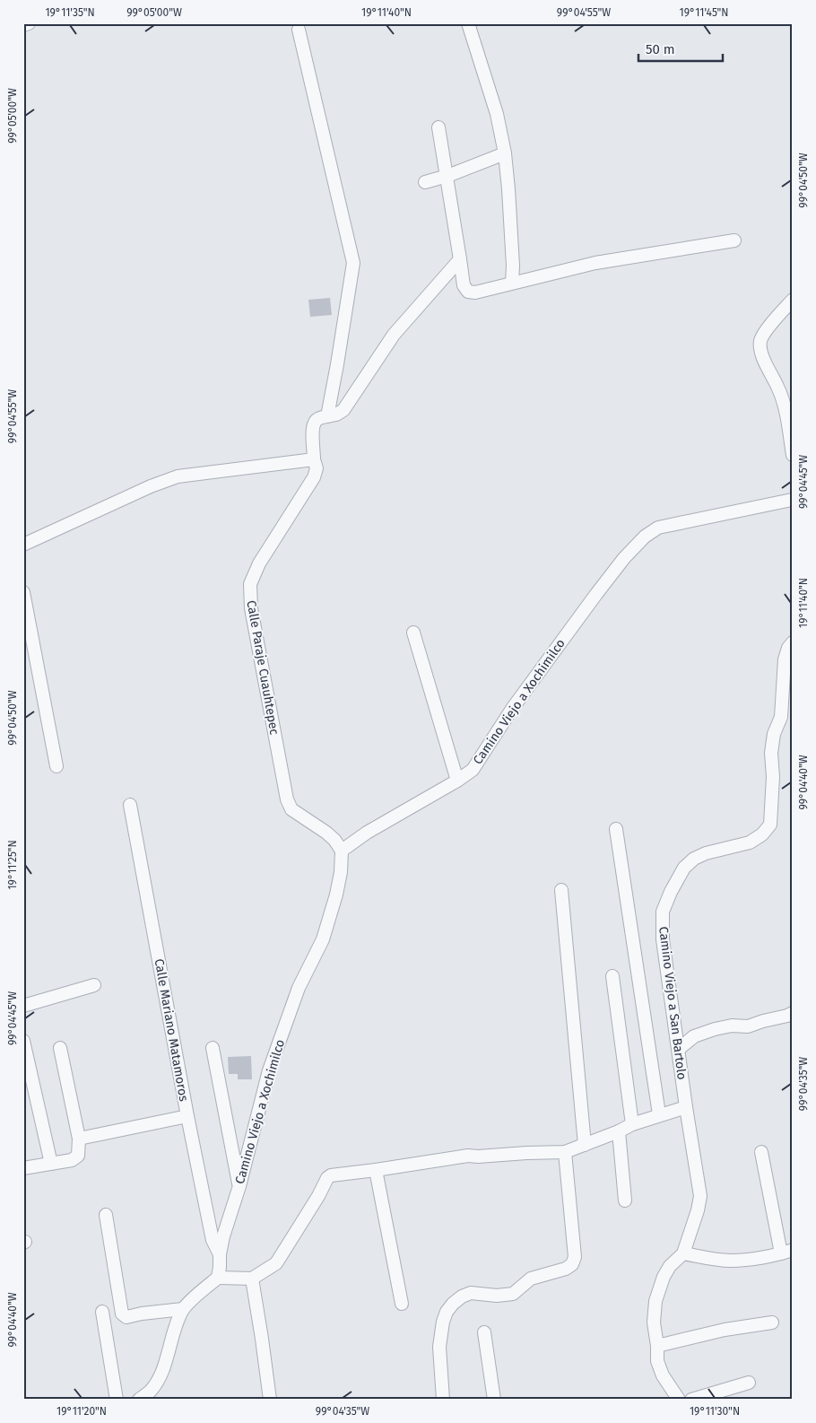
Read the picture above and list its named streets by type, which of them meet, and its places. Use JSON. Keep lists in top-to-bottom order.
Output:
{
  "streets": {
    "street": [
      "Calle Paraje Cuauhtepec",
      "Camino Viejo a Xochimilco",
      "Camino Viejo a San Bartolo",
      "Calle Mariano Matamoros"
    ]
  },
  "crossings": [
    ["Calle Paraje Cuauhtepec", "Camino Viejo a Xochimilco"],
    ["Camino Viejo a Xochimilco", "Calle Mariano Matamoros"]
  ],
  "scale_bar": "50 m",
  "coordinates": [
    "19°11'35\"N",
    "99°05'00\"W",
    "19°11'40\"N",
    "99°04'55\"W",
    "19°11'45\"N",
    "99°04'50\"W",
    "99°04'45\"W",
    "99°04'40\"W",
    "19°11'25\"N",
    "99°04'35\"W",
    "19°11'20\"N",
    "19°11'30\"N"
  ]
}
